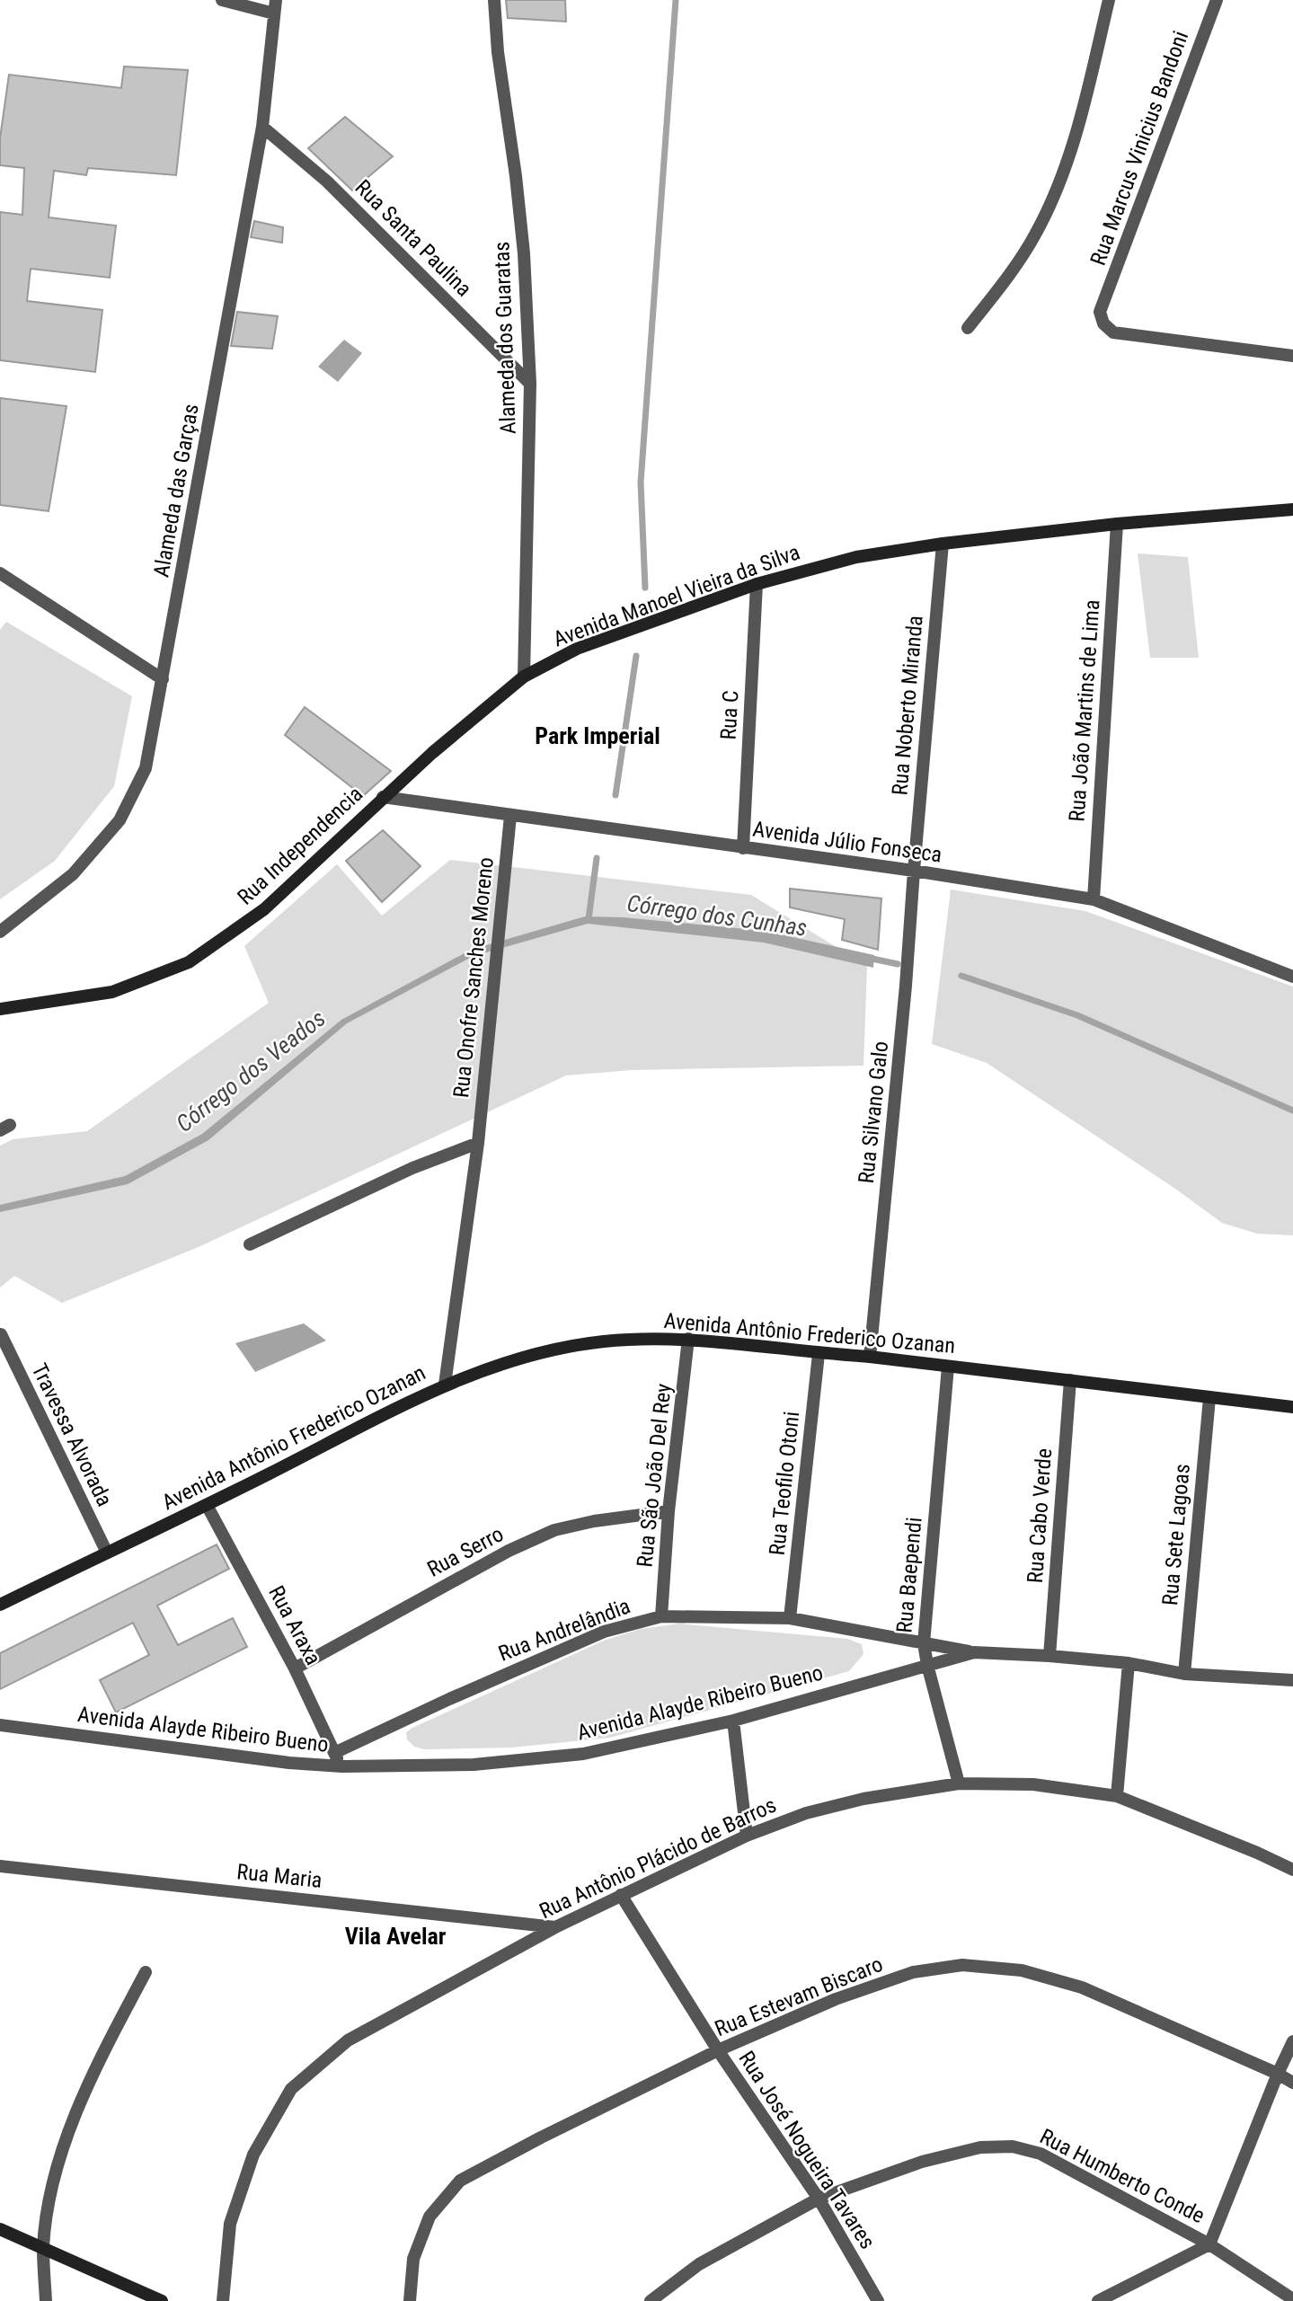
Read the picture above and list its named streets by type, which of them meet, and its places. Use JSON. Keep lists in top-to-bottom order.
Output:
{
  "streets": {
    "street": [
      "Rua Marcus Vinicius Bandoni",
      "Rua Santa Paulina",
      "Alameda dos Guaratas",
      "Alameda das Garças",
      "Avenida Manoel Vieira da Silva",
      "Rua Noberto Miranda",
      "Rua João Martins de Lima",
      "Rua C",
      "Avenida Júlio Fonseca",
      "Rua Independencia",
      "Rua Onofre Sanches Moreno",
      "Rua Silvano Galo",
      "Avenida Antônio Frederico Ozanan",
      "Travessa Alvorada",
      "Rua São João Del Rey",
      "Rua Teofilo Otoni",
      "Rua Cabo Verde",
      "Rua Sete Lagoas",
      "Rua Serro",
      "Rua Baependi",
      "Rua Araxa",
      "Rua Andrelândia",
      "Avenida Alayde Ribeiro Bueno",
      "Rua Antônio Plácido de Barros",
      "Rua Maria",
      "Rua Estevam Biscaro",
      "Rua José Nogueira Tavares",
      "Rua Humberto Conde"
    ]
  },
  "crossings": [
    ["Rua Santa Paulina", "Alameda dos Guaratas"],
    ["Rua Santa Paulina", "Alameda das Garças"],
    ["Alameda dos Guaratas", "Avenida Manoel Vieira da Silva"],
    ["Avenida Manoel Vieira da Silva", "Rua Noberto Miranda"],
    ["Avenida Manoel Vieira da Silva", "Rua João Martins de Lima"],
    ["Avenida Manoel Vieira da Silva", "Rua C"],
    ["Avenida Manoel Vieira da Silva", "Avenida Júlio Fonseca"],
    ["Avenida Manoel Vieira da Silva", "Rua Independencia"],
    ["Rua Noberto Miranda", "Avenida Júlio Fonseca"],
    ["Rua Noberto Miranda", "Rua Silvano Galo"],
    ["Rua João Martins de Lima", "Avenida Júlio Fonseca"],
    ["Rua C", "Avenida Júlio Fonseca"],
    ["Avenida Júlio Fonseca", "Rua Independencia"],
    ["Avenida Júlio Fonseca", "Rua Onofre Sanches Moreno"],
    ["Avenida Júlio Fonseca", "Rua Silvano Galo"],
    ["Rua Onofre Sanches Moreno", "Avenida Antônio Frederico Ozanan"],
    ["Rua Silvano Galo", "Avenida Antônio Frederico Ozanan"],
    ["Avenida Antônio Frederico Ozanan", "Travessa Alvorada"],
    ["Avenida Antônio Frederico Ozanan", "Rua São João Del Rey"],
    ["Avenida Antônio Frederico Ozanan", "Rua Teofilo Otoni"],
    ["Avenida Antônio Frederico Ozanan", "Rua Cabo Verde"],
    ["Avenida Antônio Frederico Ozanan", "Rua Sete Lagoas"],
    ["Avenida Antônio Frederico Ozanan", "Rua Baependi"],
    ["Avenida Antônio Frederico Ozanan", "Rua Araxa"],
    ["Rua São João Del Rey", "Rua Serro"],
    ["Rua São João Del Rey", "Rua Andrelândia"],
    ["Rua Teofilo Otoni", "Rua Andrelândia"],
    ["Rua Cabo Verde", "Avenida Alayde Ribeiro Bueno"],
    ["Rua Sete Lagoas", "Avenida Alayde Ribeiro Bueno"],
    ["Rua Serro", "Rua Araxa"],
    ["Rua Baependi", "Rua Andrelândia"],
    ["Rua Baependi", "Avenida Alayde Ribeiro Bueno"],
    ["Rua Baependi", "Rua Antônio Plácido de Barros"],
    ["Rua Araxa", "Rua Andrelândia"],
    ["Rua Araxa", "Avenida Alayde Ribeiro Bueno"],
    ["Rua Andrelândia", "Avenida Alayde Ribeiro Bueno"],
    ["Rua Antônio Plácido de Barros", "Rua Maria"],
    ["Rua Antônio Plácido de Barros", "Rua José Nogueira Tavares"],
    ["Rua Estevam Biscaro", "Rua José Nogueira Tavares"],
    ["Rua José Nogueira Tavares", "Rua Humberto Conde"]
  ],
  "districts": ["Park Imperial", "Vila Avelar"],
  "water": ["Córrego dos Cunhas", "Córrego dos Veados"]
}
